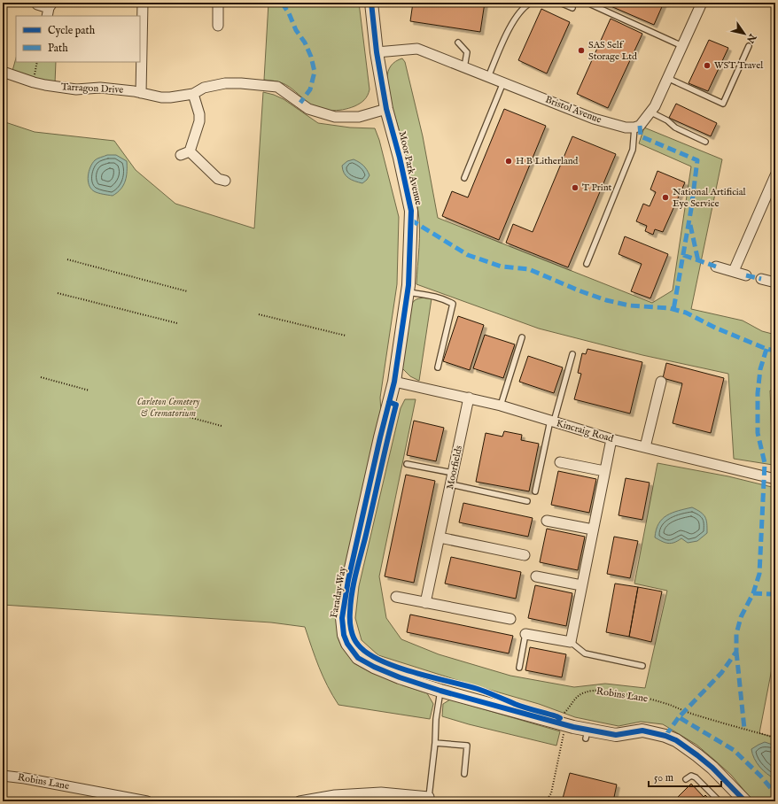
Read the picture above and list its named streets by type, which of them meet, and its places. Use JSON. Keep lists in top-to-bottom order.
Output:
{
  "streets": {
    "street": [
      "Tarragon Drive",
      "Bristol Avenue",
      "Moor Park Avenue",
      "Kincraig Road",
      "Moorfields",
      "Faraday Way",
      "Robins Lane"
    ]
  },
  "crossings": [
    ["Tarragon Drive", "Moor Park Avenue"],
    ["Bristol Avenue", "Moor Park Avenue"],
    ["Moor Park Avenue", "Kincraig Road"],
    ["Moor Park Avenue", "Faraday Way"],
    ["Kincraig Road", "Moorfields"],
    ["Kincraig Road", "Faraday Way"],
    ["Faraday Way", "Robins Lane"]
  ],
  "parks": ["Carleton Cemetery & Crematorium"],
  "places": [
    "SAS Self Storage Ltd",
    "WST Travel",
    "H B Litherland",
    "T Print",
    "National Artificial Eye Service"
  ],
  "legend": ["Cycle path", "Path"],
  "scale_bar": "50 m",
  "north": "bottom right"
}
